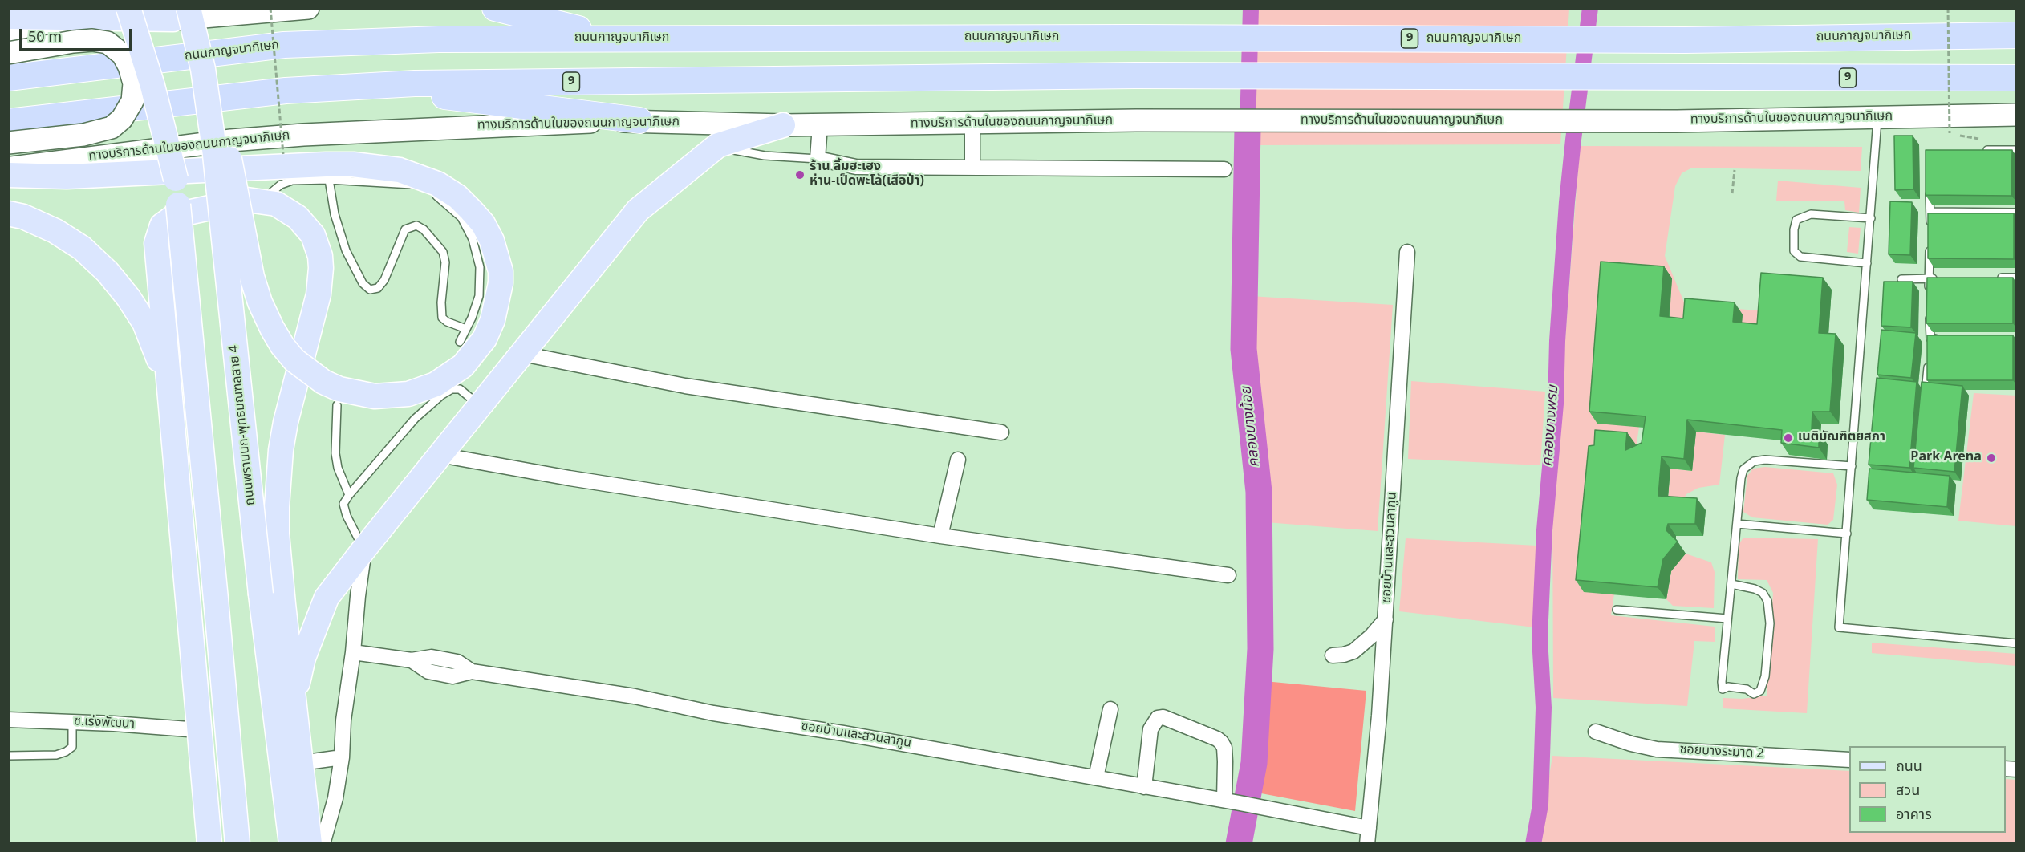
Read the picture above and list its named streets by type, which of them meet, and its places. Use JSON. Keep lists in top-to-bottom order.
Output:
{
  "streets": {
    "highway": ["ถนนกาญจนาภิเษก", "9"],
    "main road": ["ทางบริการด้านในของถนนกาญจนาภิเษก", "ถนนพรานนก-พุทธมณฑลสาย 4"],
    "street": ["ซอยบ้านและสวนลากูน", "ซ.เร่งพัฒนา", "ซอยบางระมาด 2"]
  },
  "water": ["คลองบางพรม", "คลองบางน้อย"],
  "places": ["ร้าน ลิ้มฮะเฮง ห่าน-เป็ดพะโล้(เสือป่า)", "เนติบัณฑิตยสภา", "Park Arena"],
  "legend": ["ถนน", "สวน", "อาคาร"],
  "scale_bar": "50 m"
}
